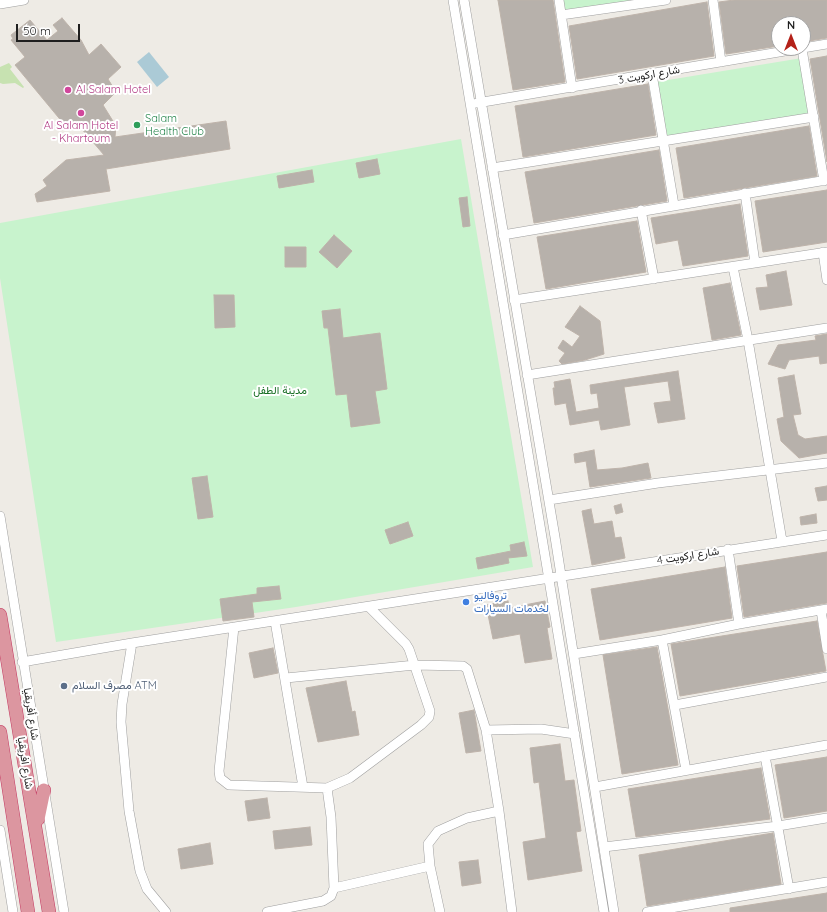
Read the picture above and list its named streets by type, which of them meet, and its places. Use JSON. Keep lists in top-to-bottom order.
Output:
{
  "streets": {
    "highway": ["شارع افريقيا"],
    "street": ["شارع اركويت 3", "شارع اركويت 4", "شارع أفريقيا"]
  },
  "crossings": [
    ["شارع اركويت 4", "شارع أفريقيا"]
  ],
  "parks": ["مدينة الطفل"],
  "places": [
    "Al Salam Hotel",
    "Al Salam Hotel - Khartoum",
    "Salam Health Club",
    "تروفاليو لخدمات السيارات",
    "مصرف السلام ATM"
  ],
  "scale_bar": "50 m",
  "north": "top"
}
